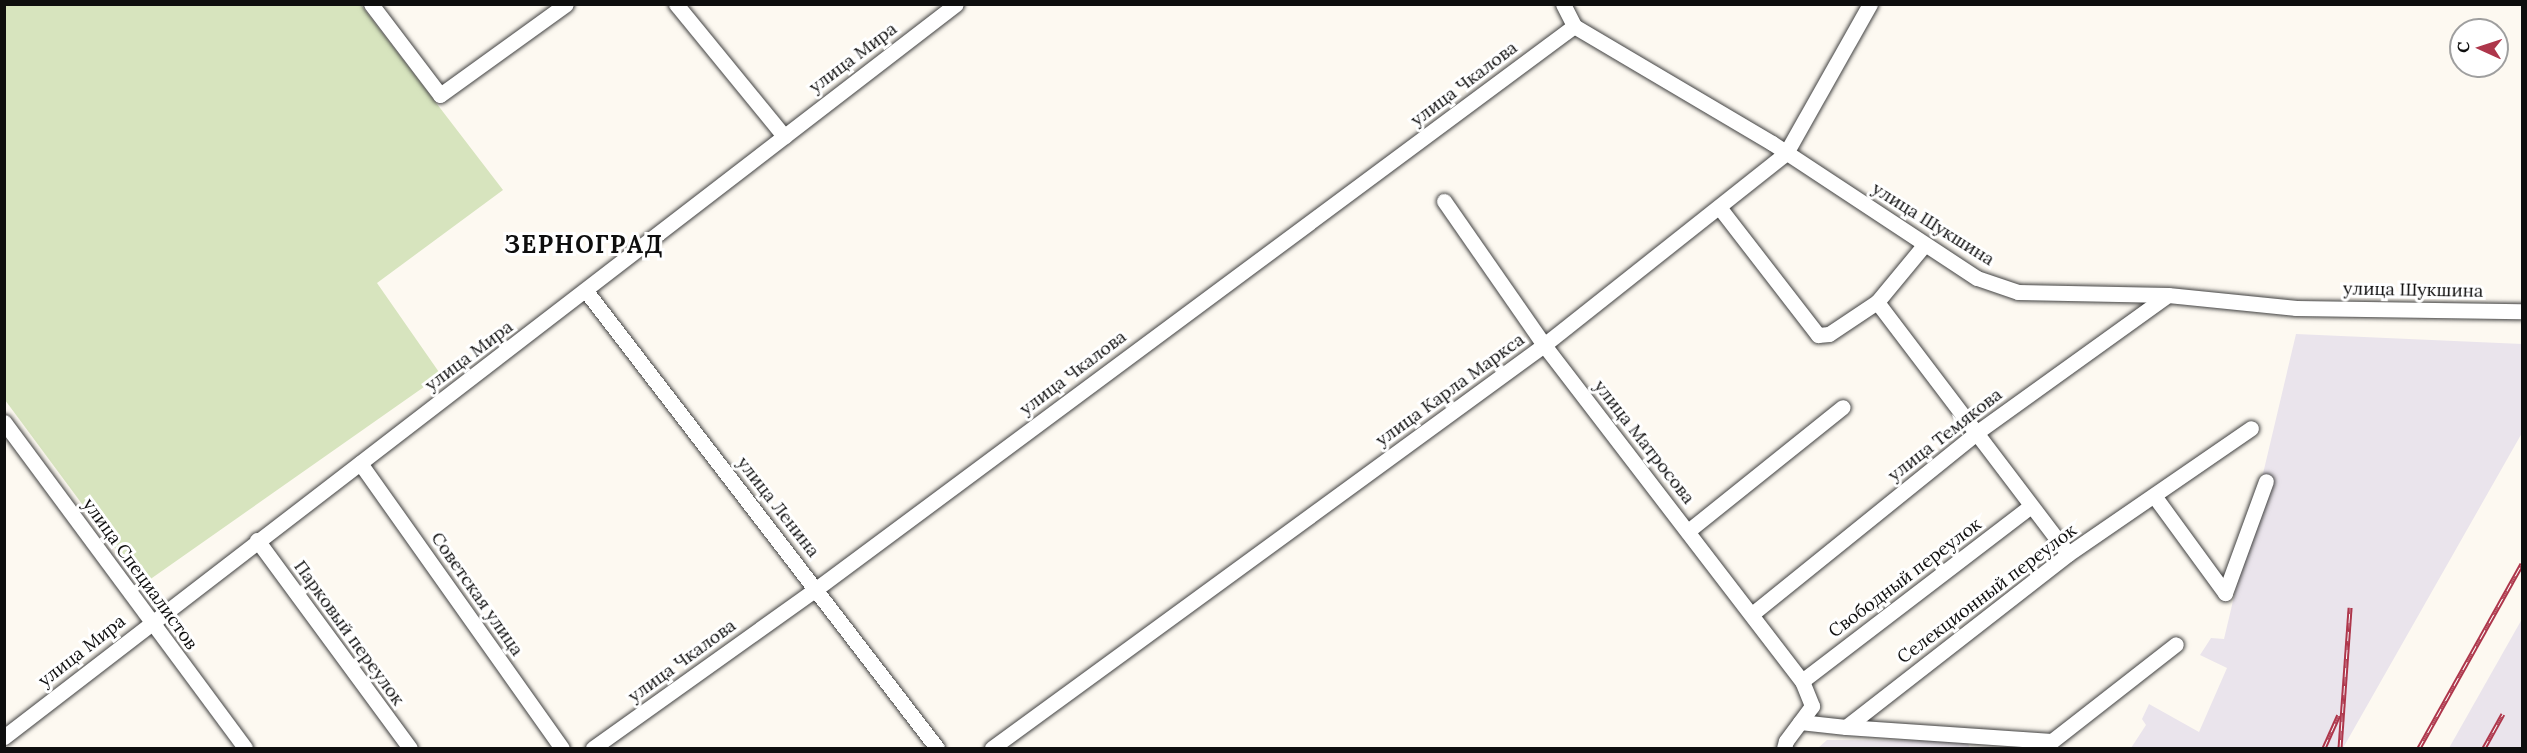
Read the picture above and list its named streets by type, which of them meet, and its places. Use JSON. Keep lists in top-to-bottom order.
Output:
{
  "streets": {
    "street": [
      "улица Мира",
      "улица Чкалова",
      "улица Шукшина",
      "улица Карла Маркса",
      "улица Темякова",
      "улица Матросова",
      "улица Ленина",
      "улица Специалистов",
      "Свободный переулок",
      "Советская улица",
      "Селекционный переулок",
      "Парковый переулок"
    ]
  },
  "crossings": [
    ["улица Мира", "улица Ленина"],
    ["улица Мира", "улица Специалистов"],
    ["улица Мира", "Советская улица"],
    ["улица Мира", "Парковый переулок"],
    ["улица Чкалова", "улица Шукшина"],
    ["улица Чкалова", "улица Ленина"],
    ["улица Шукшина", "улица Карла Маркса"],
    ["улица Шукшина", "улица Темякова"],
    ["улица Карла Маркса", "улица Матросова"],
    ["улица Темякова", "улица Матросова"],
    ["улица Матросова", "Свободный переулок"]
  ],
  "districts": ["ЗЕРНОГРАД"],
  "north": "left"
}
